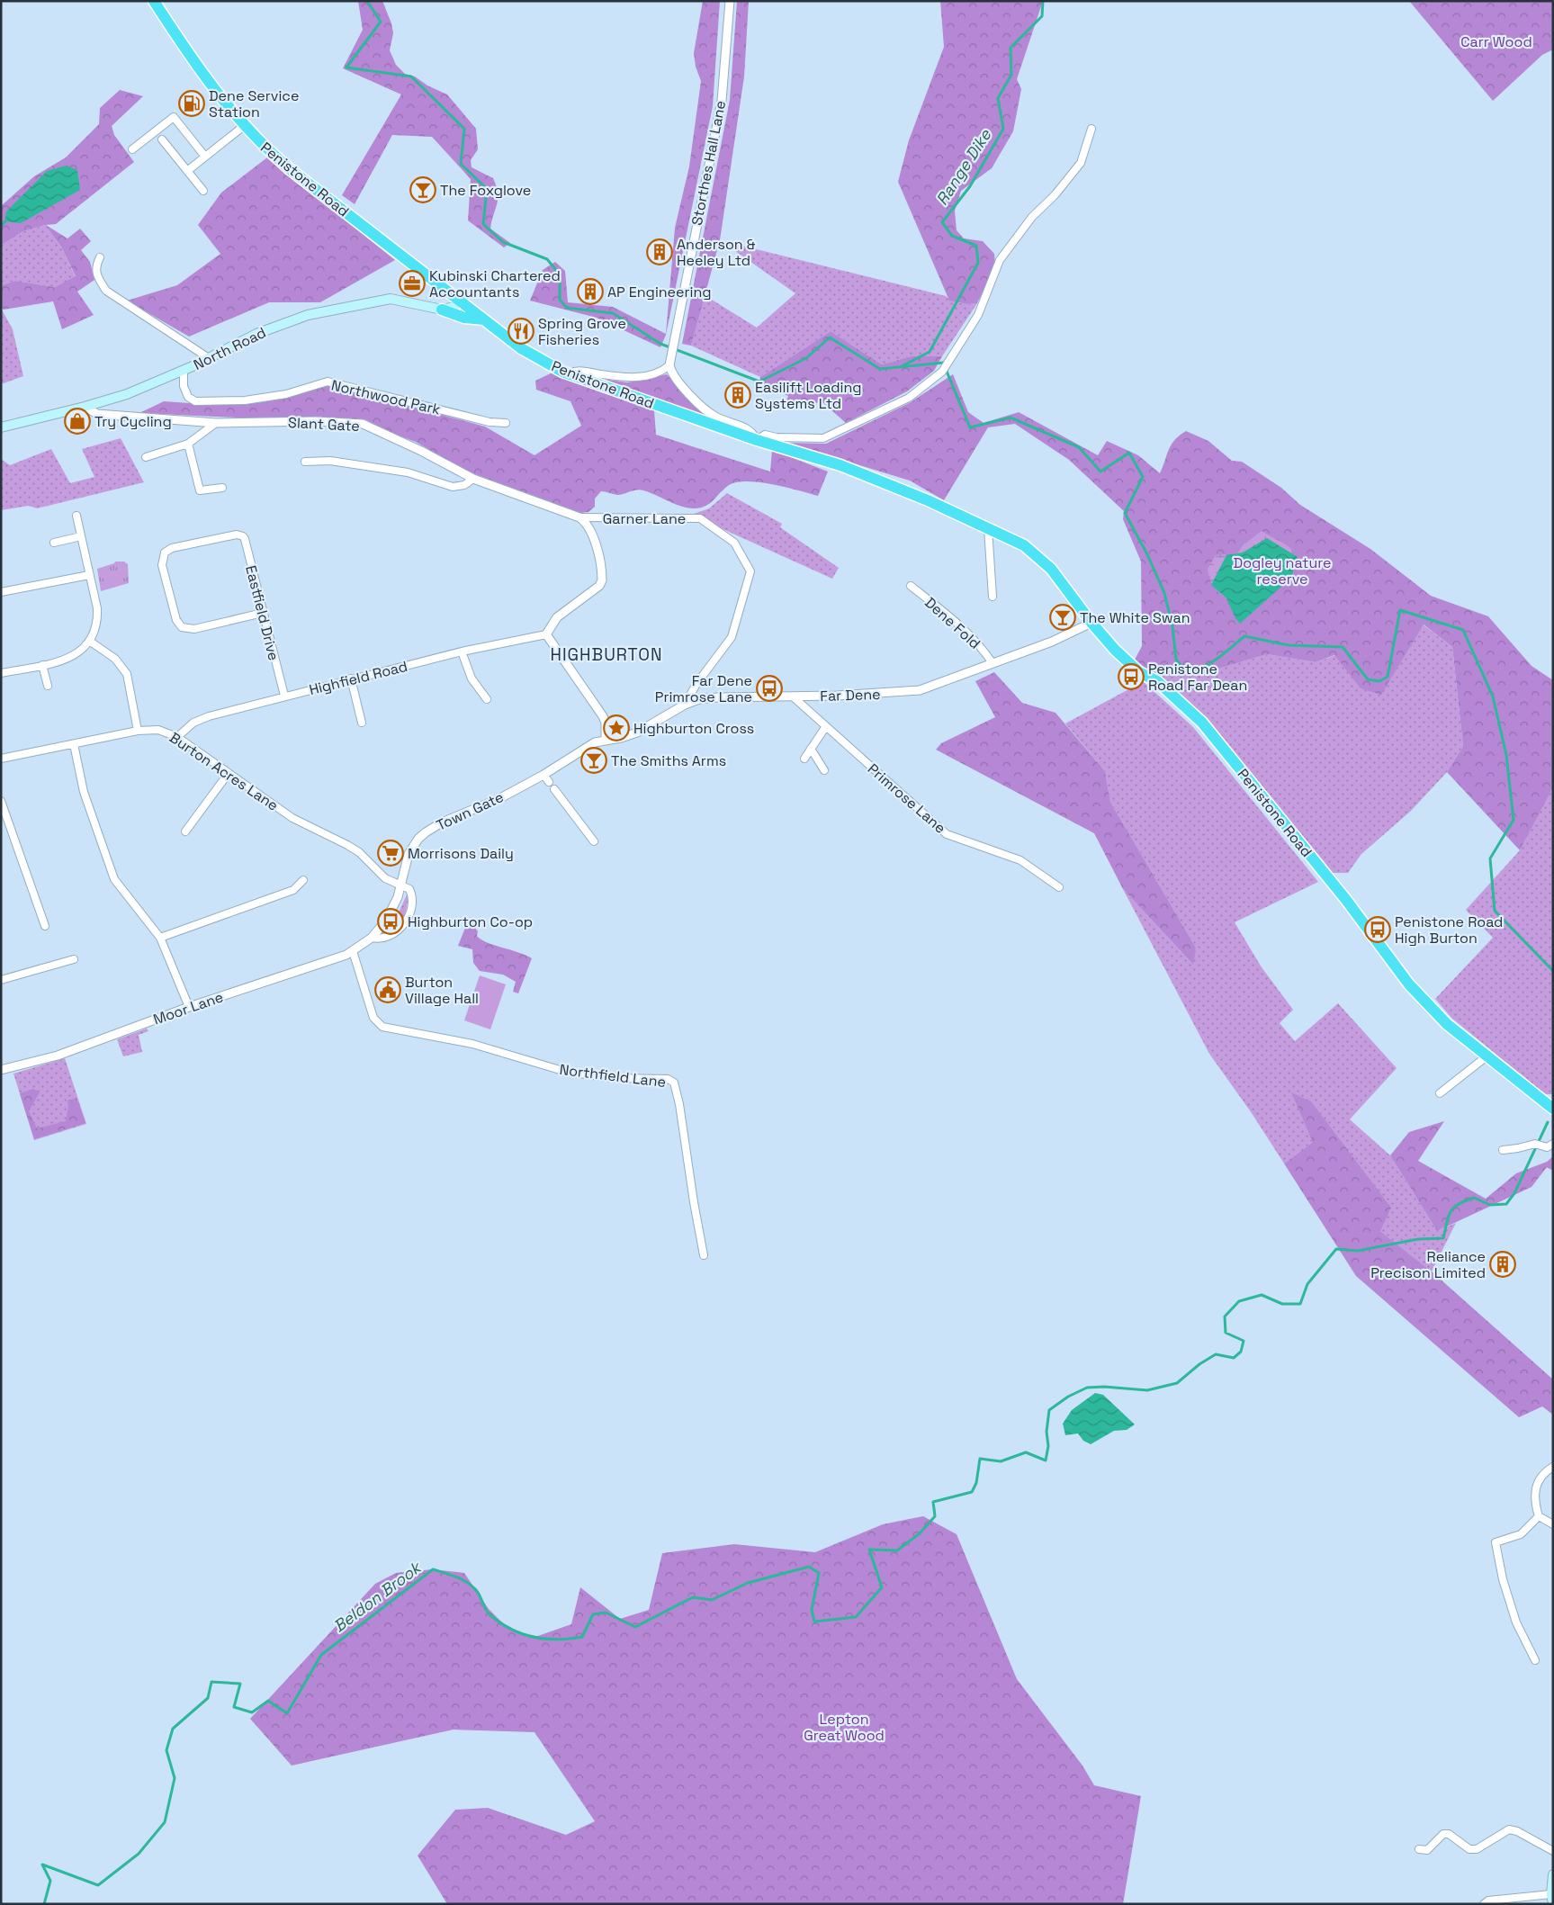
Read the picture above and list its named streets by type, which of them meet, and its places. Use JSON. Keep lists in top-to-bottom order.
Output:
{
  "streets": {
    "highway": ["Penistone Road"],
    "main road": ["North Road"],
    "street": [
      "Storthes Hall Lane",
      "Northwood Park",
      "Slant Gate",
      "Garner Lane",
      "Eastfield Drive",
      "Dene Fold",
      "Highfield Road",
      "Far Dene",
      "Burton Acres Lane",
      "Primrose Lane",
      "Town Gate",
      "Moor Lane",
      "Northfield Lane"
    ]
  },
  "crossings": [
    ["Penistone Road", "Far Dene"],
    ["North Road", "Northwood Park"],
    ["North Road", "Slant Gate"],
    ["Slant Gate", "Garner Lane"],
    ["Garner Lane", "Far Dene"],
    ["Eastfield Drive", "Highfield Road"],
    ["Dene Fold", "Far Dene"],
    ["Highfield Road", "Burton Acres Lane"],
    ["Far Dene", "Primrose Lane"],
    ["Far Dene", "Town Gate"],
    ["Burton Acres Lane", "Town Gate"],
    ["Burton Acres Lane", "Moor Lane"],
    ["Town Gate", "Moor Lane"],
    ["Moor Lane", "Northfield Lane"]
  ],
  "districts": ["HIGHBURTON"],
  "water": ["Range Dike", "Beldon Brook"],
  "parks": ["Carr Wood", "Dogley nature reserve", "Lepton Great Wood"],
  "places": {
    "fuel station": ["Dene Service Station"],
    "bar": ["The Foxglove", "The White Swan", "The Smiths Arms"],
    "building": [
      "Anderson & Heeley Ltd",
      "AP Engineering",
      "Easilift Loading Systems Ltd",
      "Reliance Precison Limited"
    ],
    "office": ["Kubinski Chartered Accountants"],
    "restaurant": ["Spring Grove Fisheries"],
    "shop": ["Try Cycling"],
    "bus stop": [
      "Penistone Road Far Dean",
      "Far Dene Primrose Lane",
      "Highburton Co-op",
      "Penistone Road High Burton"
    ],
    "place": ["Highburton Cross"],
    "supermarket": ["Morrisons Daily"],
    "public building": ["Burton Village Hall"]
  }
}
